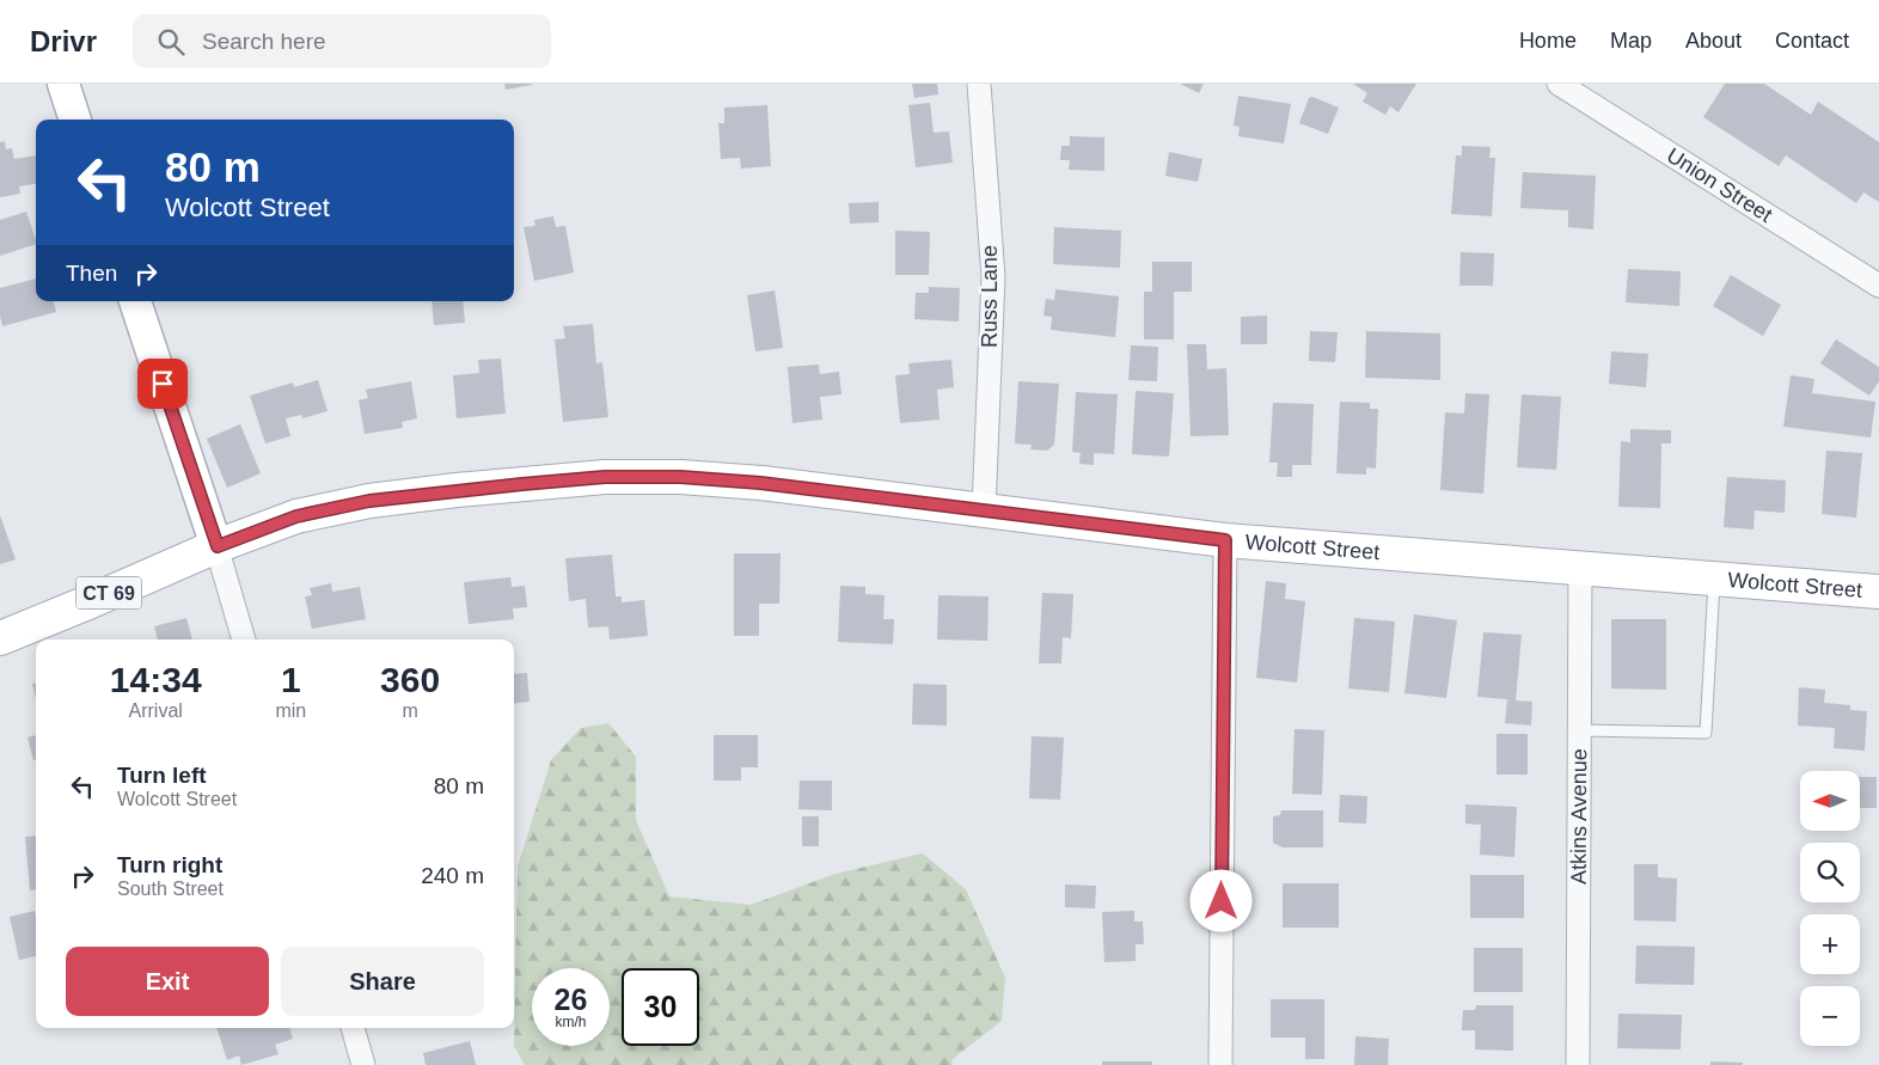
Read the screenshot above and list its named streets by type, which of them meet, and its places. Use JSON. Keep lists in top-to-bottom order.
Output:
{
  "streets": {
    "main road": ["Wolcott Street", "CT 69"],
    "street": ["Union Street", "Russ Lane", "Atkins Avenue"]
  },
  "crossings": [
    ["Russ Lane", "Wolcott Street"],
    ["Wolcott Street", "CT 69"],
    ["Wolcott Street", "Atkins Avenue"]
  ],
  "north": "left",
  "page": {
    "header": "Drivr",
    "search": "Search here",
    "nav": [
      "Home",
      "Map",
      "About",
      "Contact"
    ],
    "turn": ["80 m", "Wolcott Street"],
    "then": "Then",
    "eta": [
      "14:34",
      "Arrival",
      "1",
      "min",
      "360",
      "m"
    ],
    "list": [
      {
        "name": "Turn left",
        "note": "Wolcott Street",
        "value": "80 m"
      },
      {
        "name": "Turn right",
        "note": "South Street",
        "value": "240 m"
      }
    ],
    "map_buttons": ["+", "−"],
    "buttons": ["Exit", "Share"],
    "speed": "26 km/h",
    "limit": "30"
  }
}
